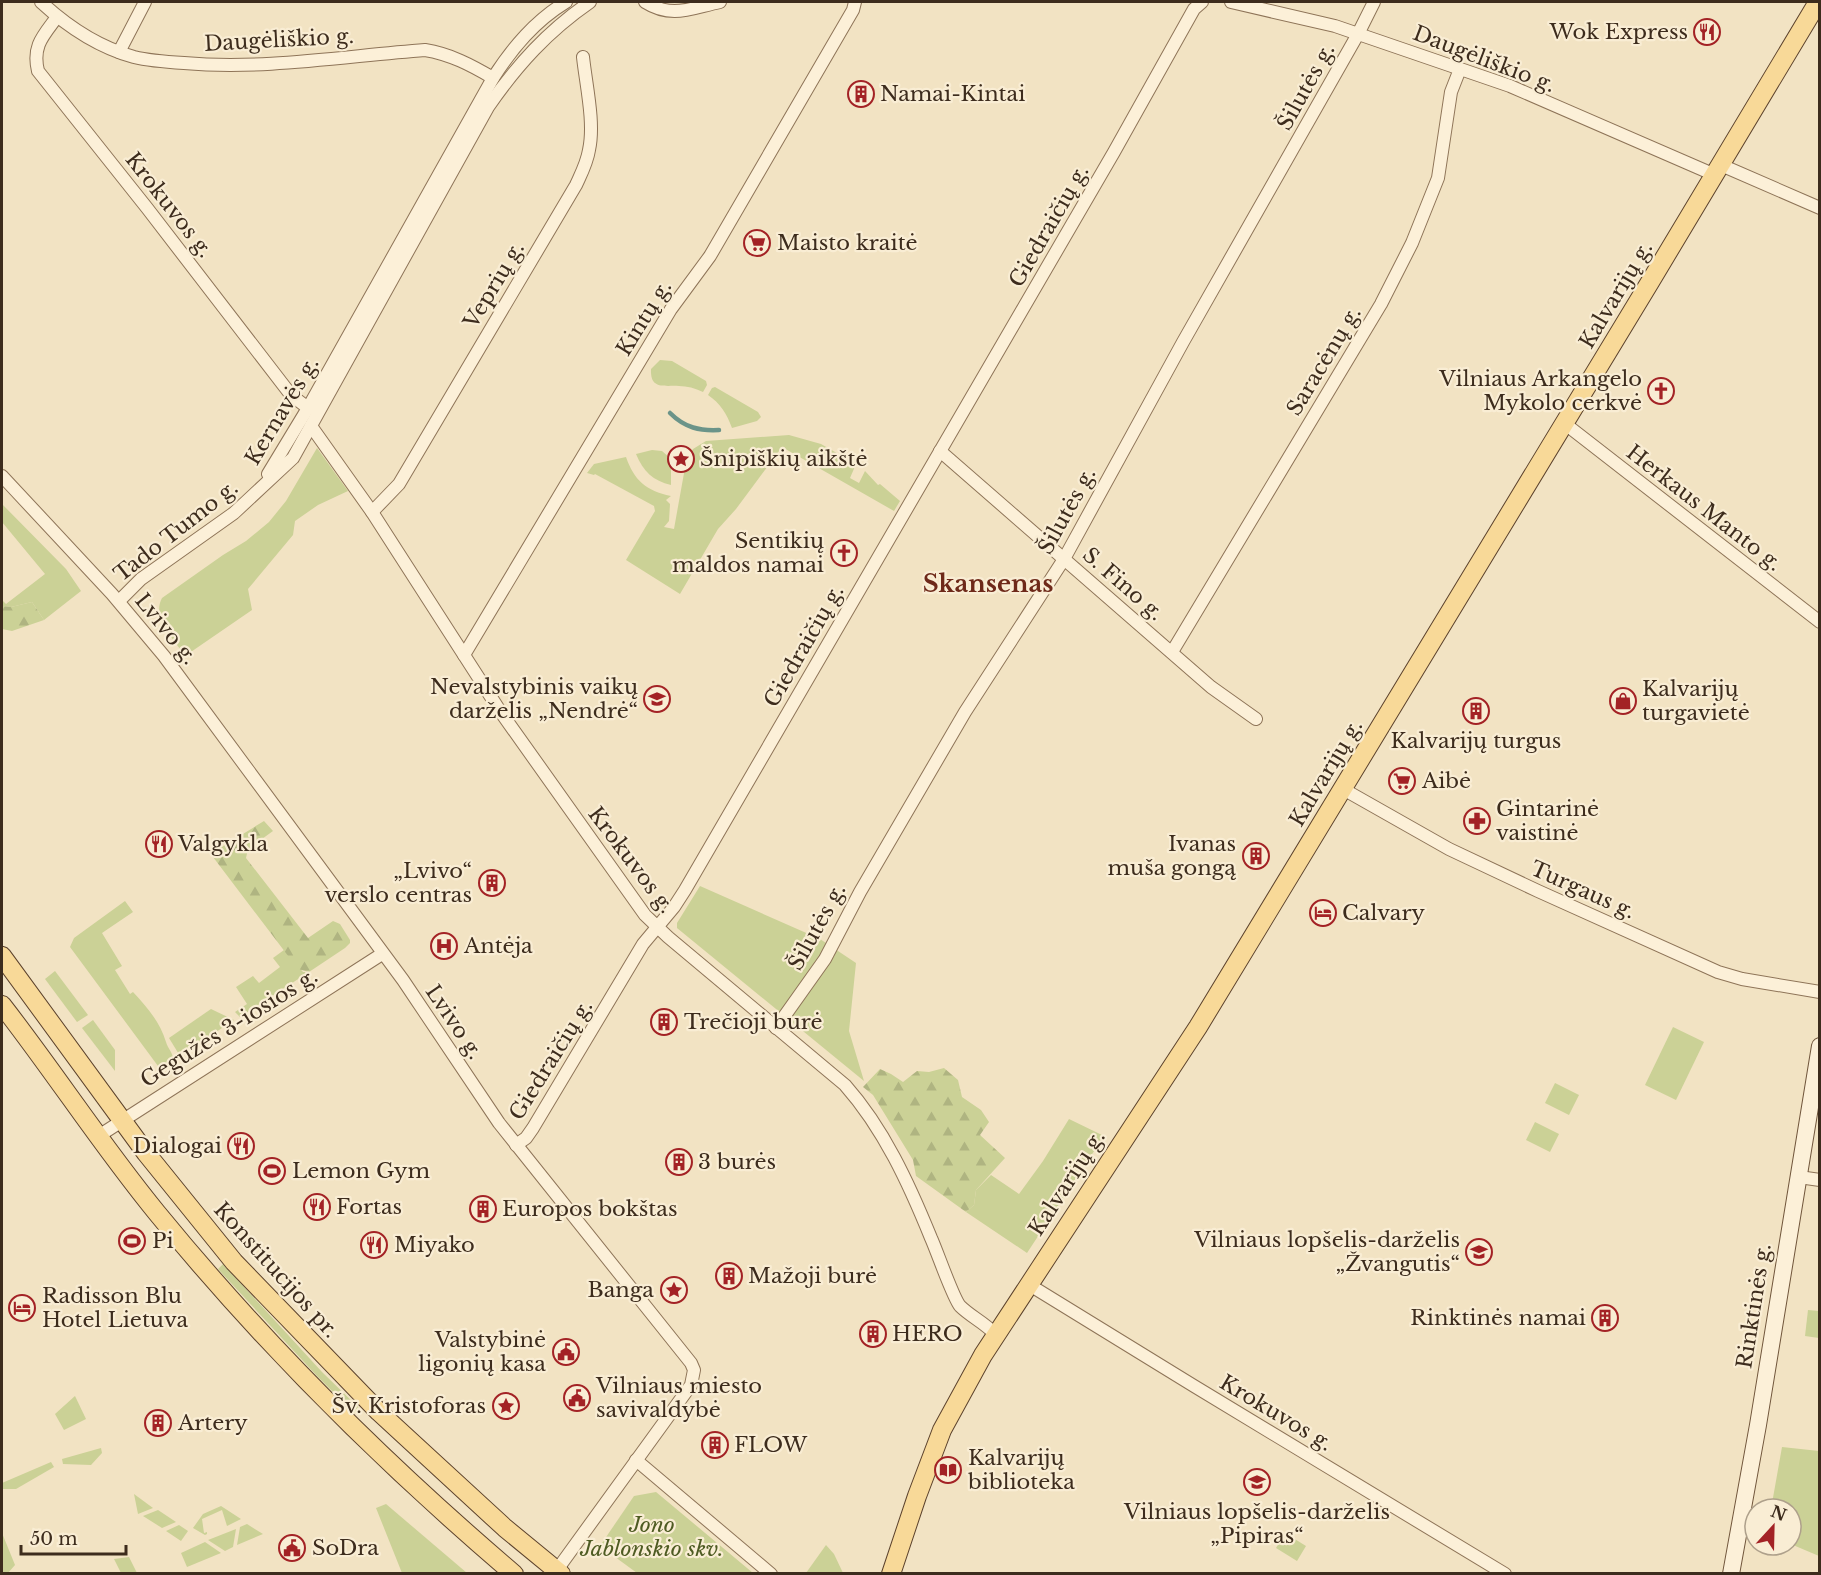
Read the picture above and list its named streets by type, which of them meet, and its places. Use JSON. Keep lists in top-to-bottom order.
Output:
{
  "streets": {
    "main road": ["Kalvarijų g.", "Konstitucijos pr.", "Rinktinės g."],
    "street": [
      "Daugėliškio g.",
      "Šilutės g.",
      "Krokuvos g.",
      "Giedraičių g.",
      "Veprių g.",
      "Kintų g.",
      "Saracėnų g.",
      "Kernavės g.",
      "Herkaus Manto g.",
      "Tado Tumo g.",
      "S. Fino g.",
      "Lvivo g.",
      "Turgaus g.",
      "Gegužės 3-iosios g."
    ]
  },
  "crossings": [
    ["Daugėliškio g.", "Šilutės g."],
    ["Daugėliškio g.", "Krokuvos g."],
    ["Daugėliškio g.", "Kalvarijų g."],
    ["Daugėliškio g.", "Saracėnų g."],
    ["Daugėliškio g.", "Kernavės g."],
    ["Šilutės g.", "Krokuvos g."],
    ["Šilutės g.", "S. Fino g."],
    ["Krokuvos g.", "Giedraičių g."],
    ["Krokuvos g.", "Veprių g."],
    ["Krokuvos g.", "Kalvarijų g."],
    ["Krokuvos g.", "Kintų g."],
    ["Krokuvos g.", "Kernavės g."],
    ["Giedraičių g.", "S. Fino g."],
    ["Giedraičių g.", "Lvivo g."],
    ["Kalvarijų g.", "Herkaus Manto g."],
    ["Kalvarijų g.", "Turgaus g."],
    ["Saracėnų g.", "S. Fino g."],
    ["Kernavės g.", "Tado Tumo g."],
    ["Tado Tumo g.", "Lvivo g."],
    ["Lvivo g.", "Gegužės 3-iosios g."],
    ["Lvivo g.", "Konstitucijos pr."],
    ["Gegužės 3-iosios g.", "Konstitucijos pr."]
  ],
  "districts": ["Skansenas"],
  "parks": ["Jono Jablonskio skv."],
  "places": {
    "restaurant": [
      "Wok Express",
      "Valgykla",
      "Dialogai",
      "Fortas",
      "Miyako"
    ],
    "building": [
      "Namai-Kintai",
      "Kalvarijų turgus",
      "Ivanas muša gongą",
      "„Lvivo“ verslo centras",
      "Trečioji burė",
      "3 burės",
      "Europos bokštas",
      "Mažoji burė",
      "Rinktinės namai",
      "HERO",
      "Artery",
      "FLOW"
    ],
    "supermarket": ["Maisto kraitė", "Aibė"],
    "church": ["Vilniaus Arkangelo Mykolo cerkvė", "Sentikių maldos namai"],
    "place": ["Šnipiškių aikštė", "Banga", "Šv. Kristoforas"],
    "school or university": ["Nevalstybinis vaikų darželis „Nendrė“", "Vilniaus lopšelis-darželis „Žvangutis“", "Vilniaus lopšelis-darželis „Pipiras“"],
    "shop": ["Kalvarijų turgavietė"],
    "pharmacy": ["Gintarinė vaistinė"],
    "hotel": ["Calvary", "Radisson Blu Hotel Lietuva"],
    "hospital": ["Antėja"],
    "sports": ["Lemon Gym", "Pi"],
    "public building": ["Valstybinė ligonių kasa", "Vilniaus miesto savivaldybė", "SoDra"],
    "library": ["Kalvarijų biblioteka"]
  },
  "scale_bar": "50 m",
  "north": "top"
}
